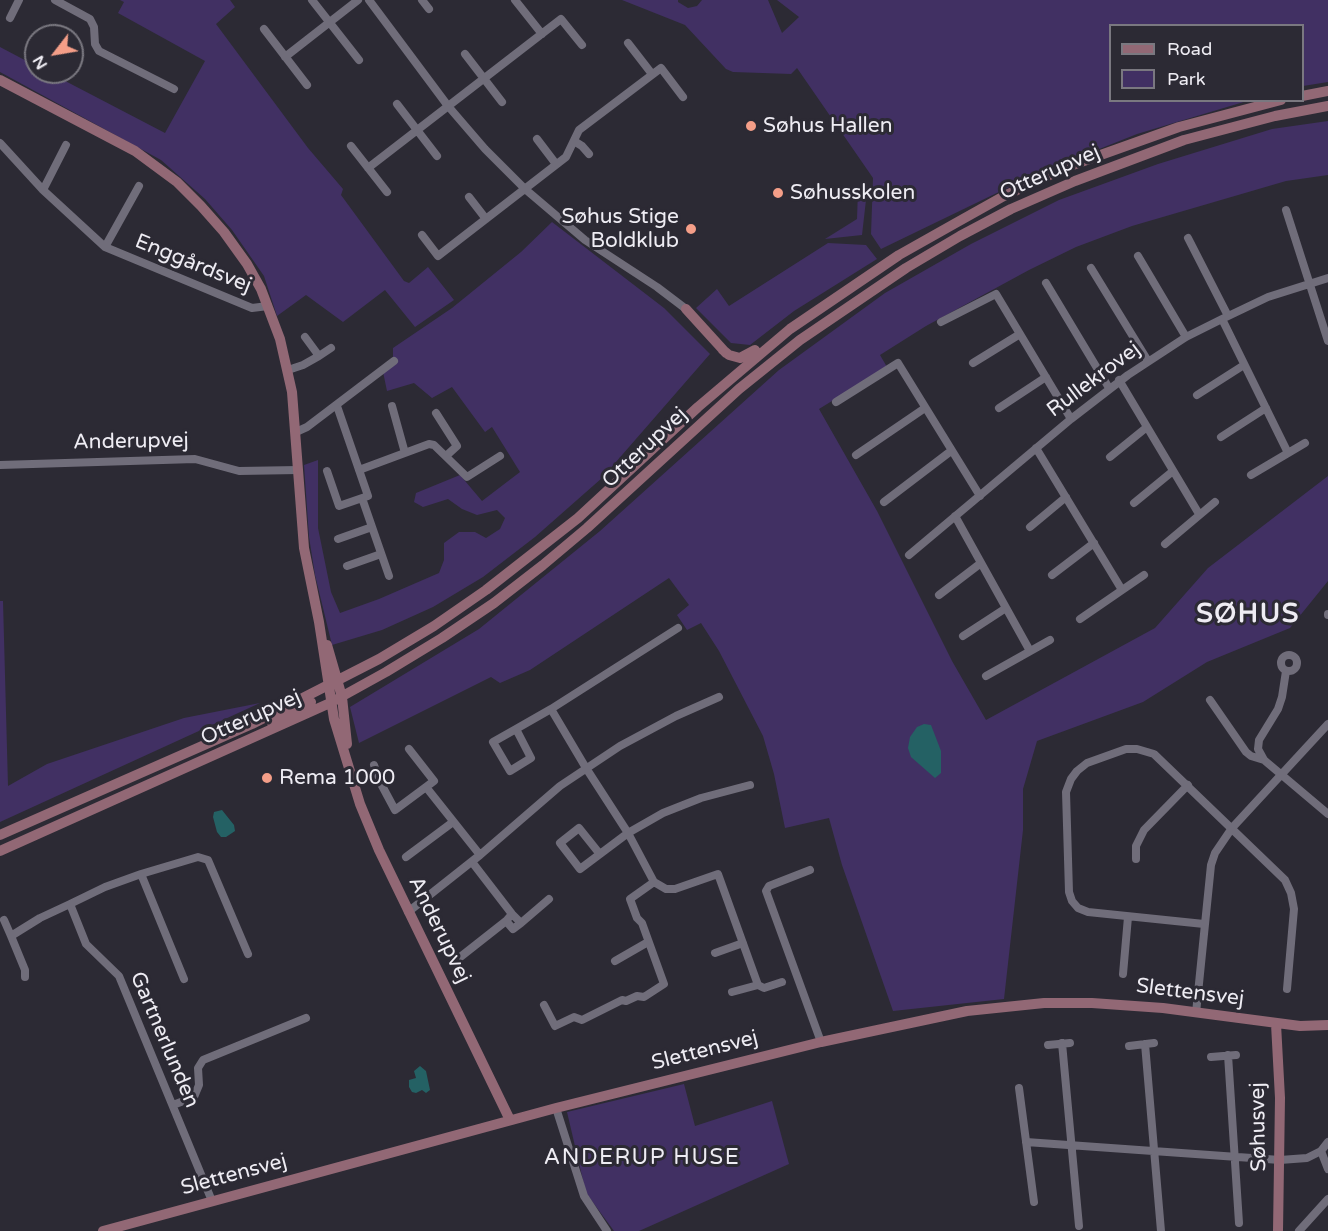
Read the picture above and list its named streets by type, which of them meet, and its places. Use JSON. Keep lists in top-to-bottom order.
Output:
{
  "streets": {
    "street": [
      "Otterupvej",
      "Enggårdsvej",
      "Rullekrovej",
      "Anderupvej",
      "Slettensvej",
      "Gartnerlunden",
      "Søhusvej"
    ]
  },
  "crossings": [
    ["Otterupvej", "Anderupvej"],
    ["Enggårdsvej", "Anderupvej"],
    ["Anderupvej", "Slettensvej"],
    ["Slettensvej", "Gartnerlunden"],
    ["Slettensvej", "Søhusvej"]
  ],
  "districts": ["SØHUS", "ANDERUP HUSE"],
  "places": [
    "Søhus Hallen",
    "Søhusskolen",
    "Søhus Stige Boldklub",
    "Rema 1000"
  ],
  "legend": ["Road", "Park"],
  "north": "bottom left"
}
